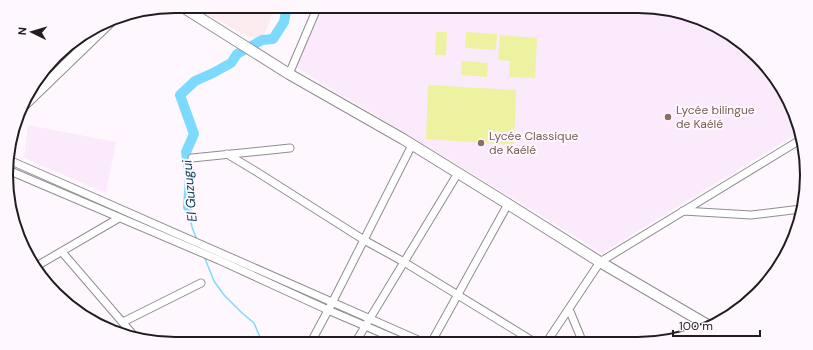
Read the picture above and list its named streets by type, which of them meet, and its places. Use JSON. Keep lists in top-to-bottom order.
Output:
{
  "water": ["El Guzugui"],
  "places": ["Lycée bilingue de Kaélé", "Lycée Classique de Kaélé"],
  "scale_bar": "100 m",
  "north": "left"
}
